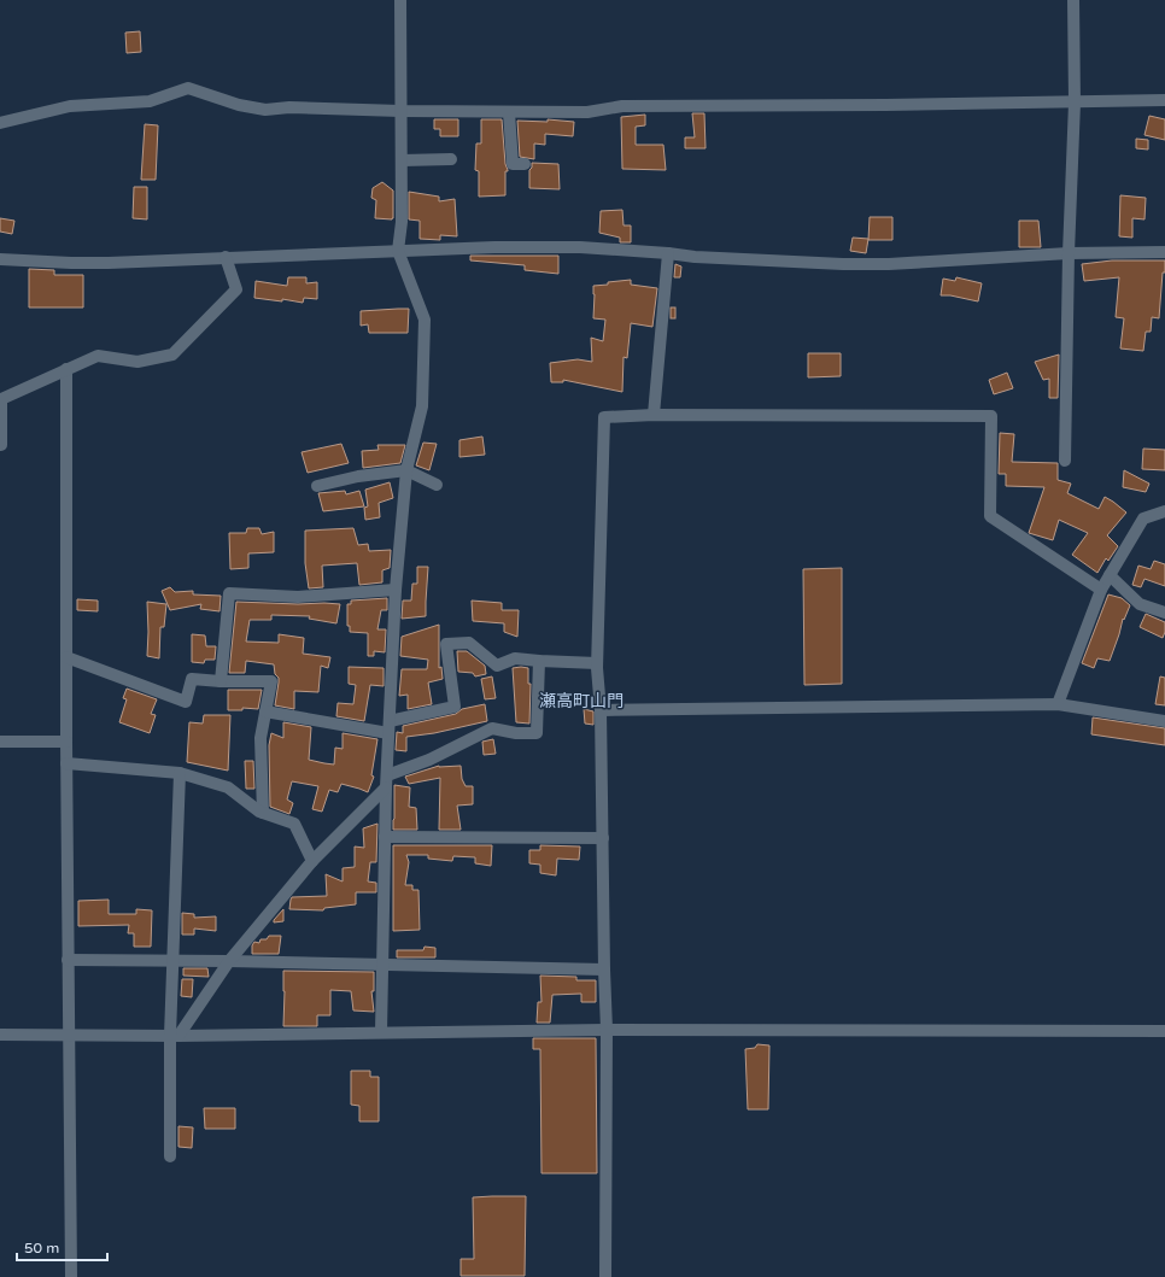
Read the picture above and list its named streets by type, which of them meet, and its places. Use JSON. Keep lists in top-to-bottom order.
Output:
{
  "districts": ["瀬高町山門"],
  "scale_bar": "50 m"
}
